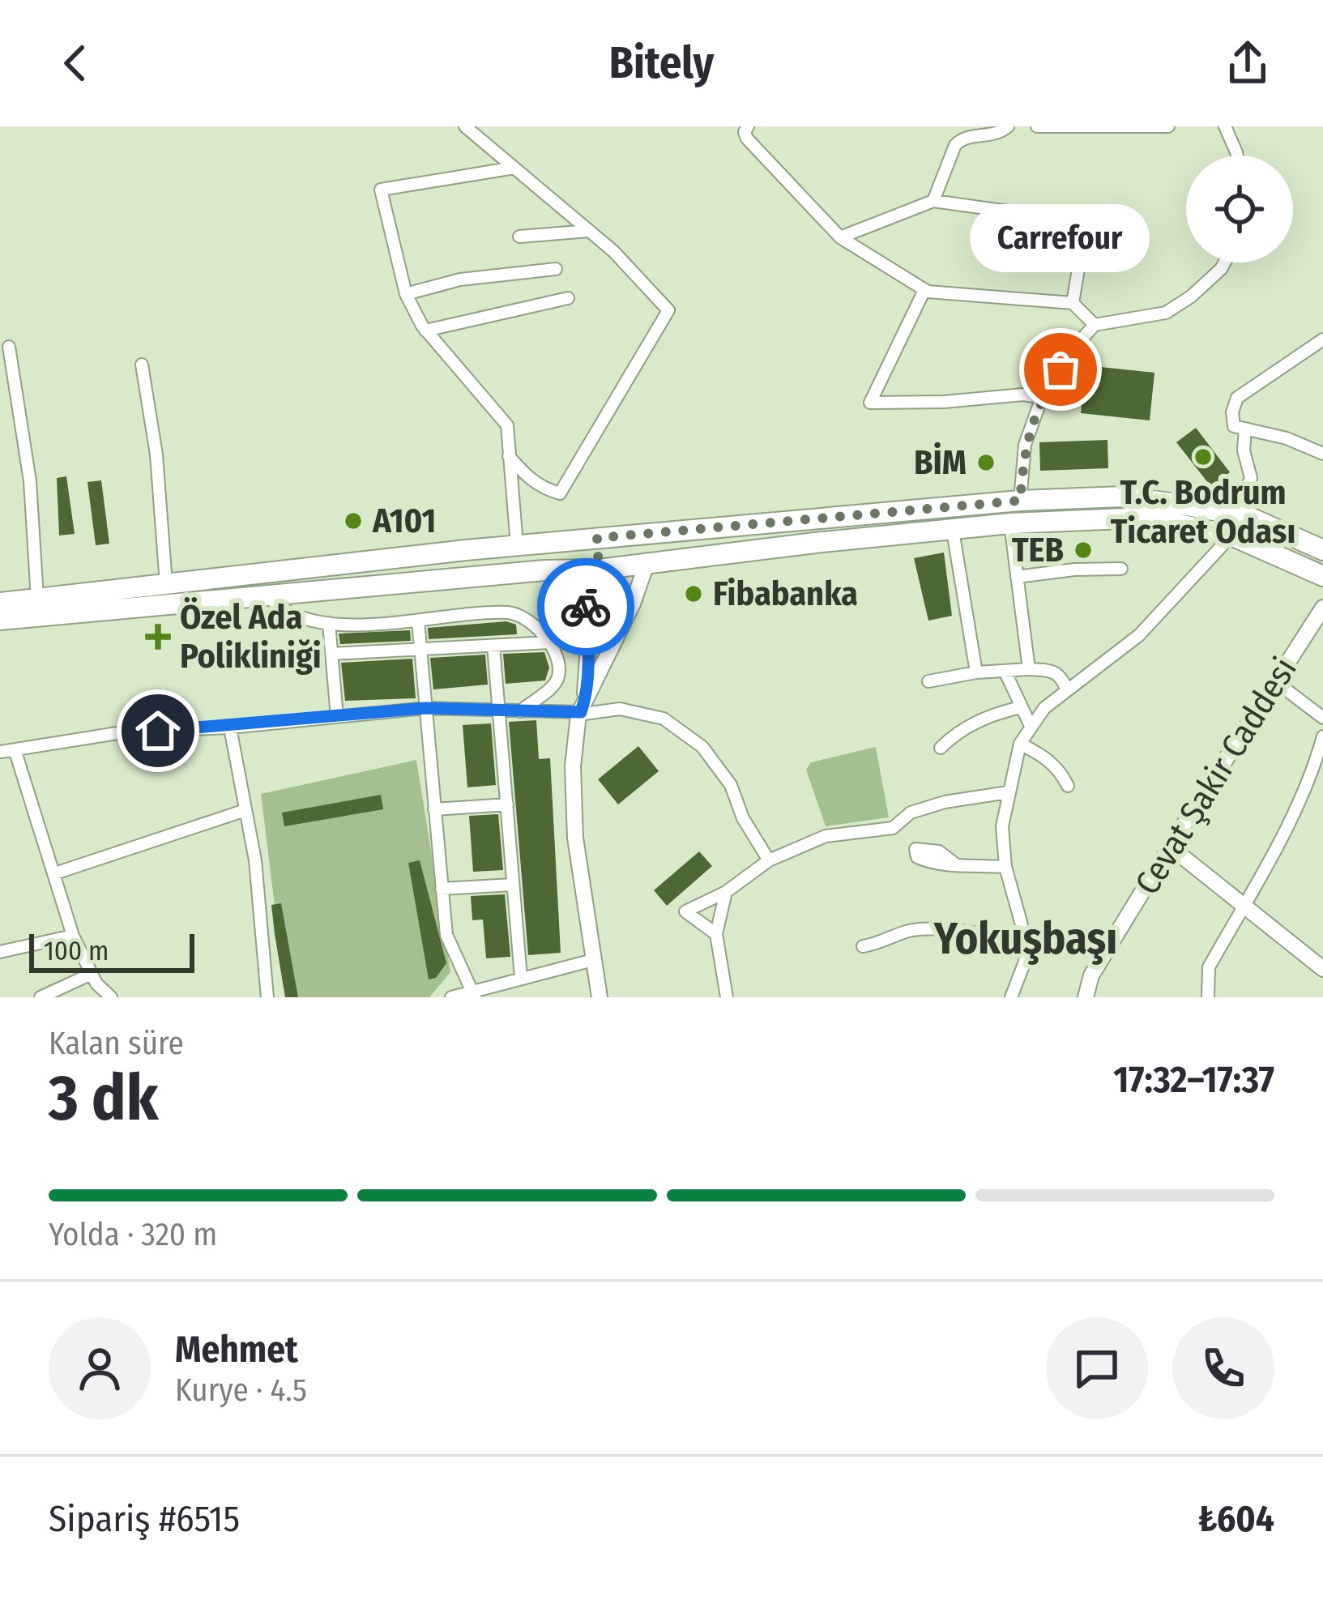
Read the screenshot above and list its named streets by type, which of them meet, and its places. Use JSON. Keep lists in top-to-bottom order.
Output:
{
  "streets": {
    "main road": ["Cevat Şakir Caddesi"]
  },
  "districts": ["Yokuşbaşı"],
  "places": {
    "other": [
      "Carrefour",
      "T.C. Bodrum Ticaret Odası",
      "BİM",
      "A101",
      "TEB",
      "Fibabanka"
    ],
    "health": ["Özel Ada Polikliniği"]
  },
  "scale_bar": "100 m",
  "page": {
    "header": "Bitely",
    "bubble": "Carrefour",
    "scale": "100 m",
    "heading": ["3 dk", "Kalan süre", "17:32–17:37"],
    "panel": [
      "Mehmet",
      "Kurye · 4.5",
      "Sipariş #6515",
      "₺604"
    ],
    "bar": "Yolda · 320 m"
  }
}
